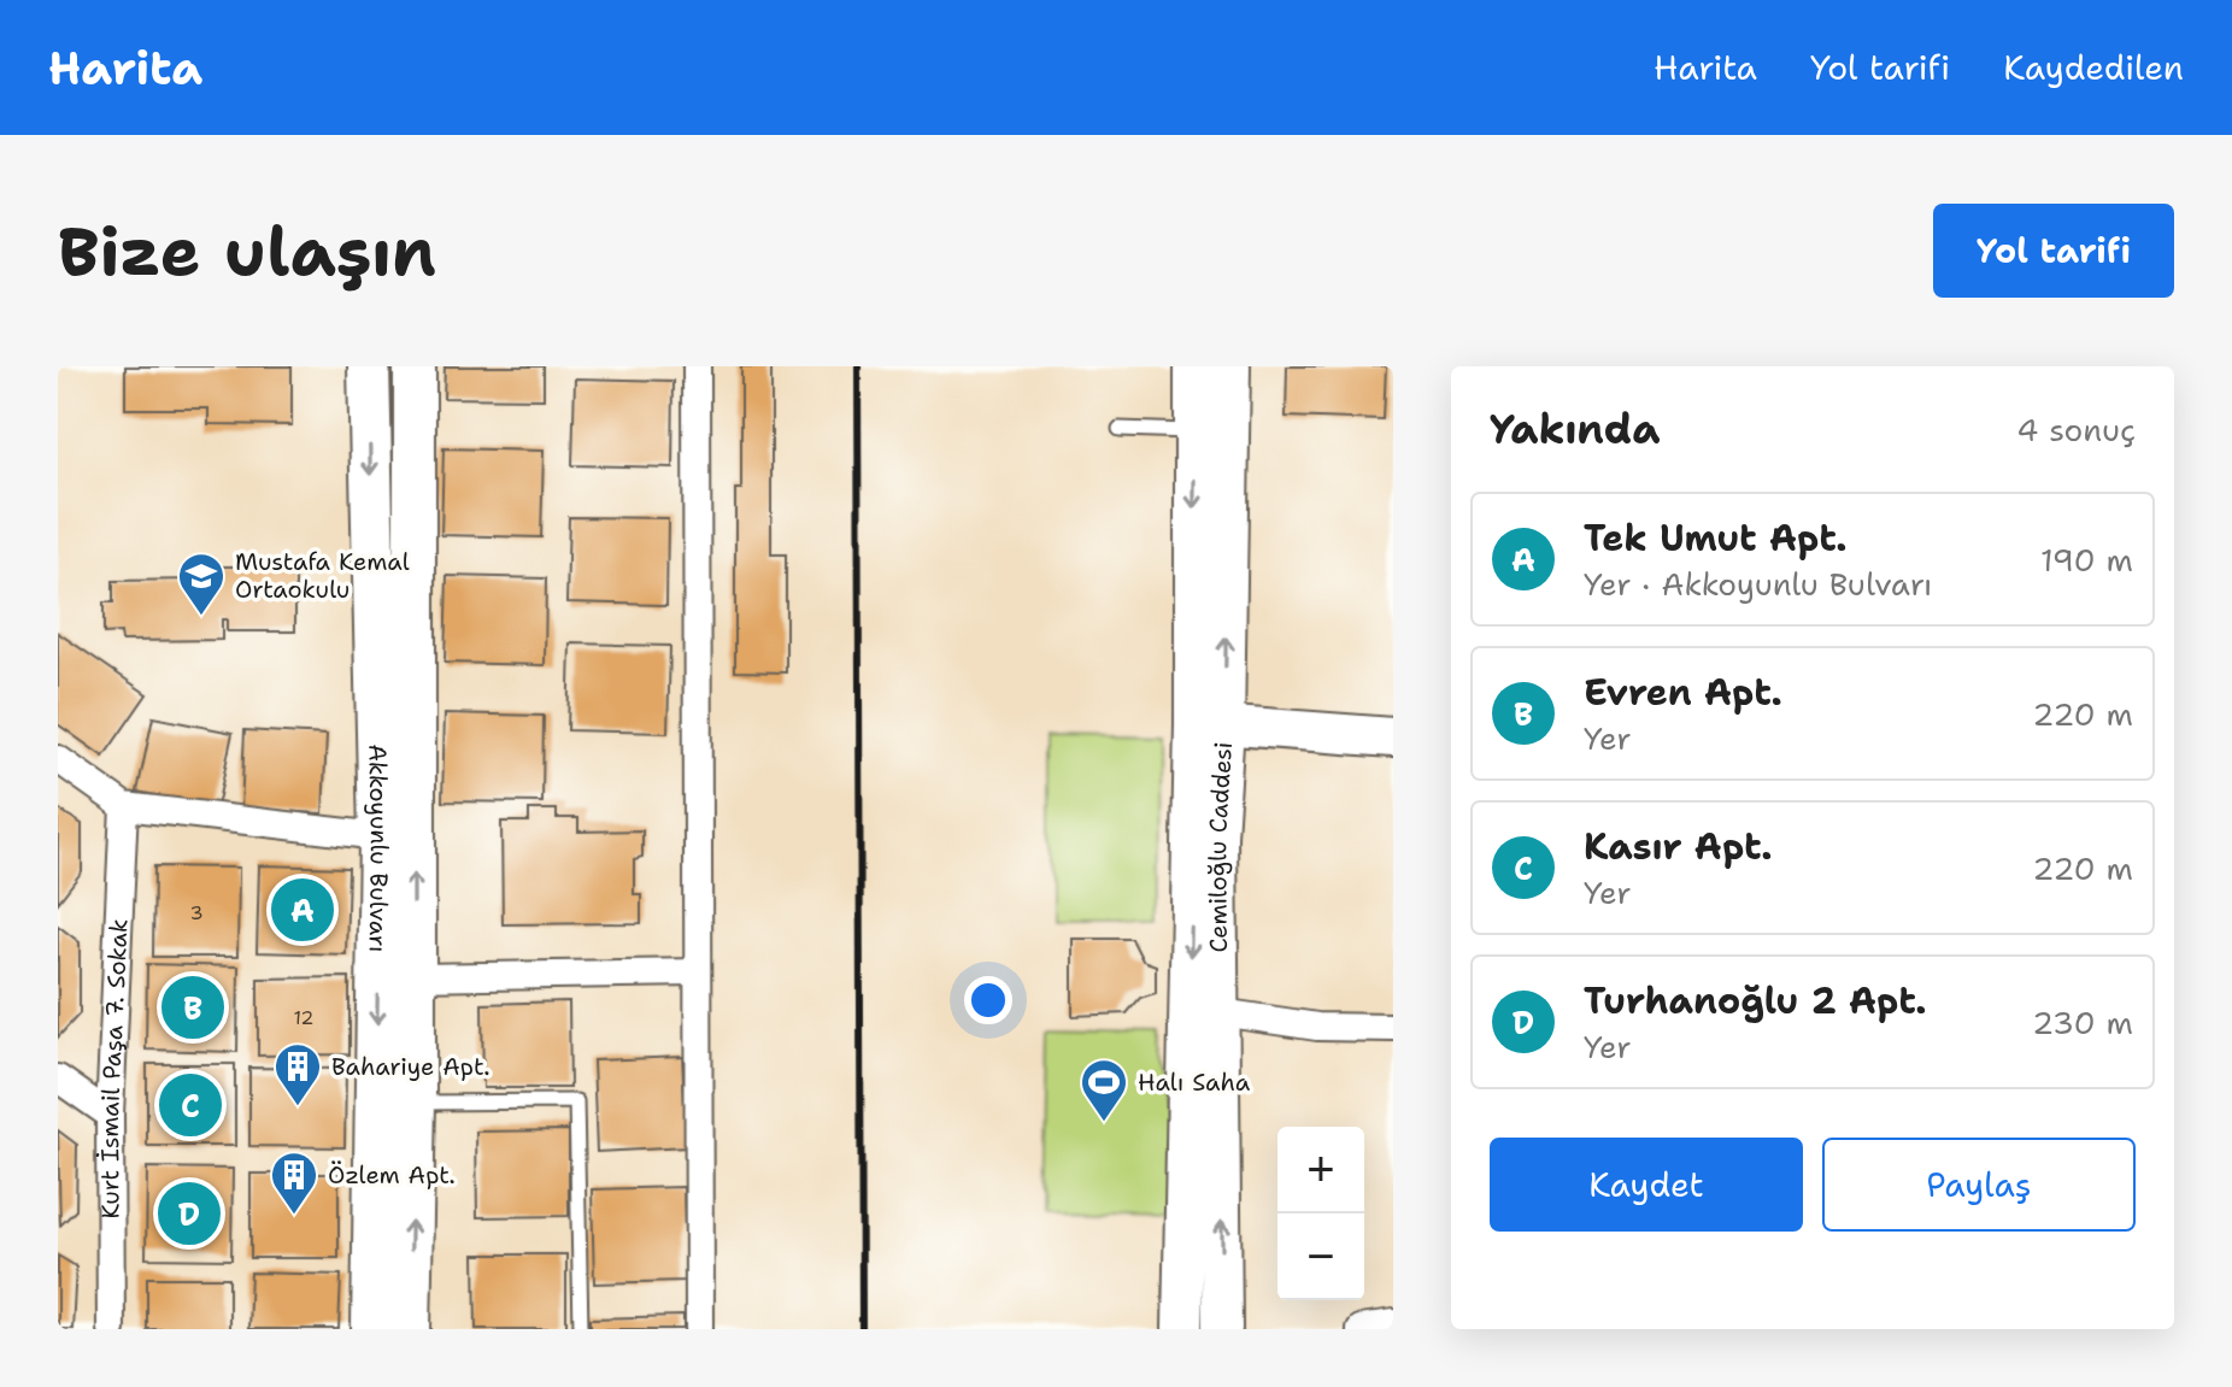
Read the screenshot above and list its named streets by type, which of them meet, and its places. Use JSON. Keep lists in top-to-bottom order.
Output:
{
  "streets": {
    "main road": ["Akkoyunlu Bulvarı", "Cemiloğlu Caddesi"],
    "street": ["Kurt İsmail Paşa 7. Sokak"]
  },
  "places": {
    "school or university": ["Mustafa Kemal Ortaokulu"],
    "building": ["Bahariye Apt.", "Özlem Apt."],
    "sports": ["Halı Saha"]
  },
  "house_numbers": ["3", "12"],
  "page": {
    "header": "Harita",
    "nav": ["Harita", "Yol tarifi", "Kaydedilen"],
    "buttons": [
      "Yol tarifi",
      ["Kaydet", "Paylaş"]
    ],
    "title": "Bize ulaşın",
    "heading": ["Yakında", "4 sonuç"],
    "list": [
      {
        "mark": "A",
        "name": "Tek Umut Apt.",
        "note": "Yer · Akkoyunlu Bulvarı",
        "value": "190 m"
      },
      {
        "mark": "B",
        "name": "Evren Apt.",
        "note": "Yer",
        "value": "220 m"
      },
      {
        "mark": "C",
        "name": "Kasır Apt.",
        "note": "Yer",
        "value": "220 m"
      },
      {
        "mark": "D",
        "name": "Turhanoğlu 2 Apt.",
        "note": "Yer",
        "value": "230 m"
      }
    ],
    "pins": [
      "A",
      "B",
      "C",
      "D"
    ],
    "map_buttons": ["+", "−"]
  }
}
